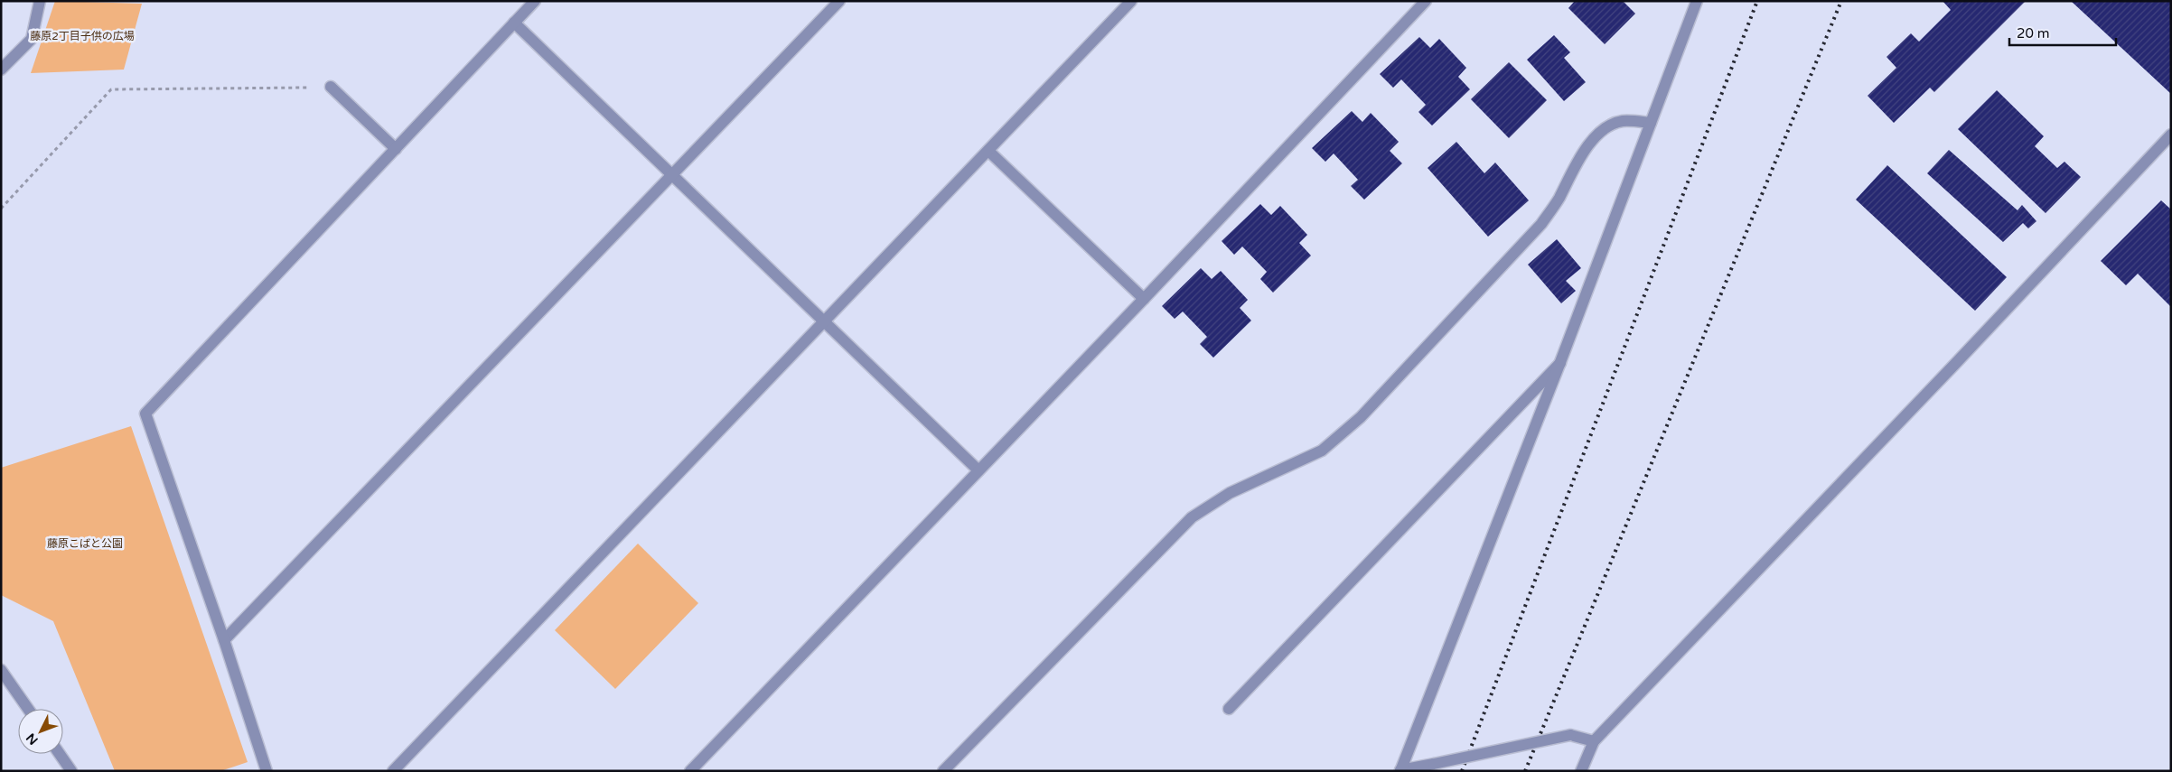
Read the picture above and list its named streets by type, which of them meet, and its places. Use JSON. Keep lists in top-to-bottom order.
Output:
{
  "parks": ["藤原2丁目子供の広場", "藤原こばと公園"],
  "scale_bar": "20 m",
  "north": "bottom left"
}
